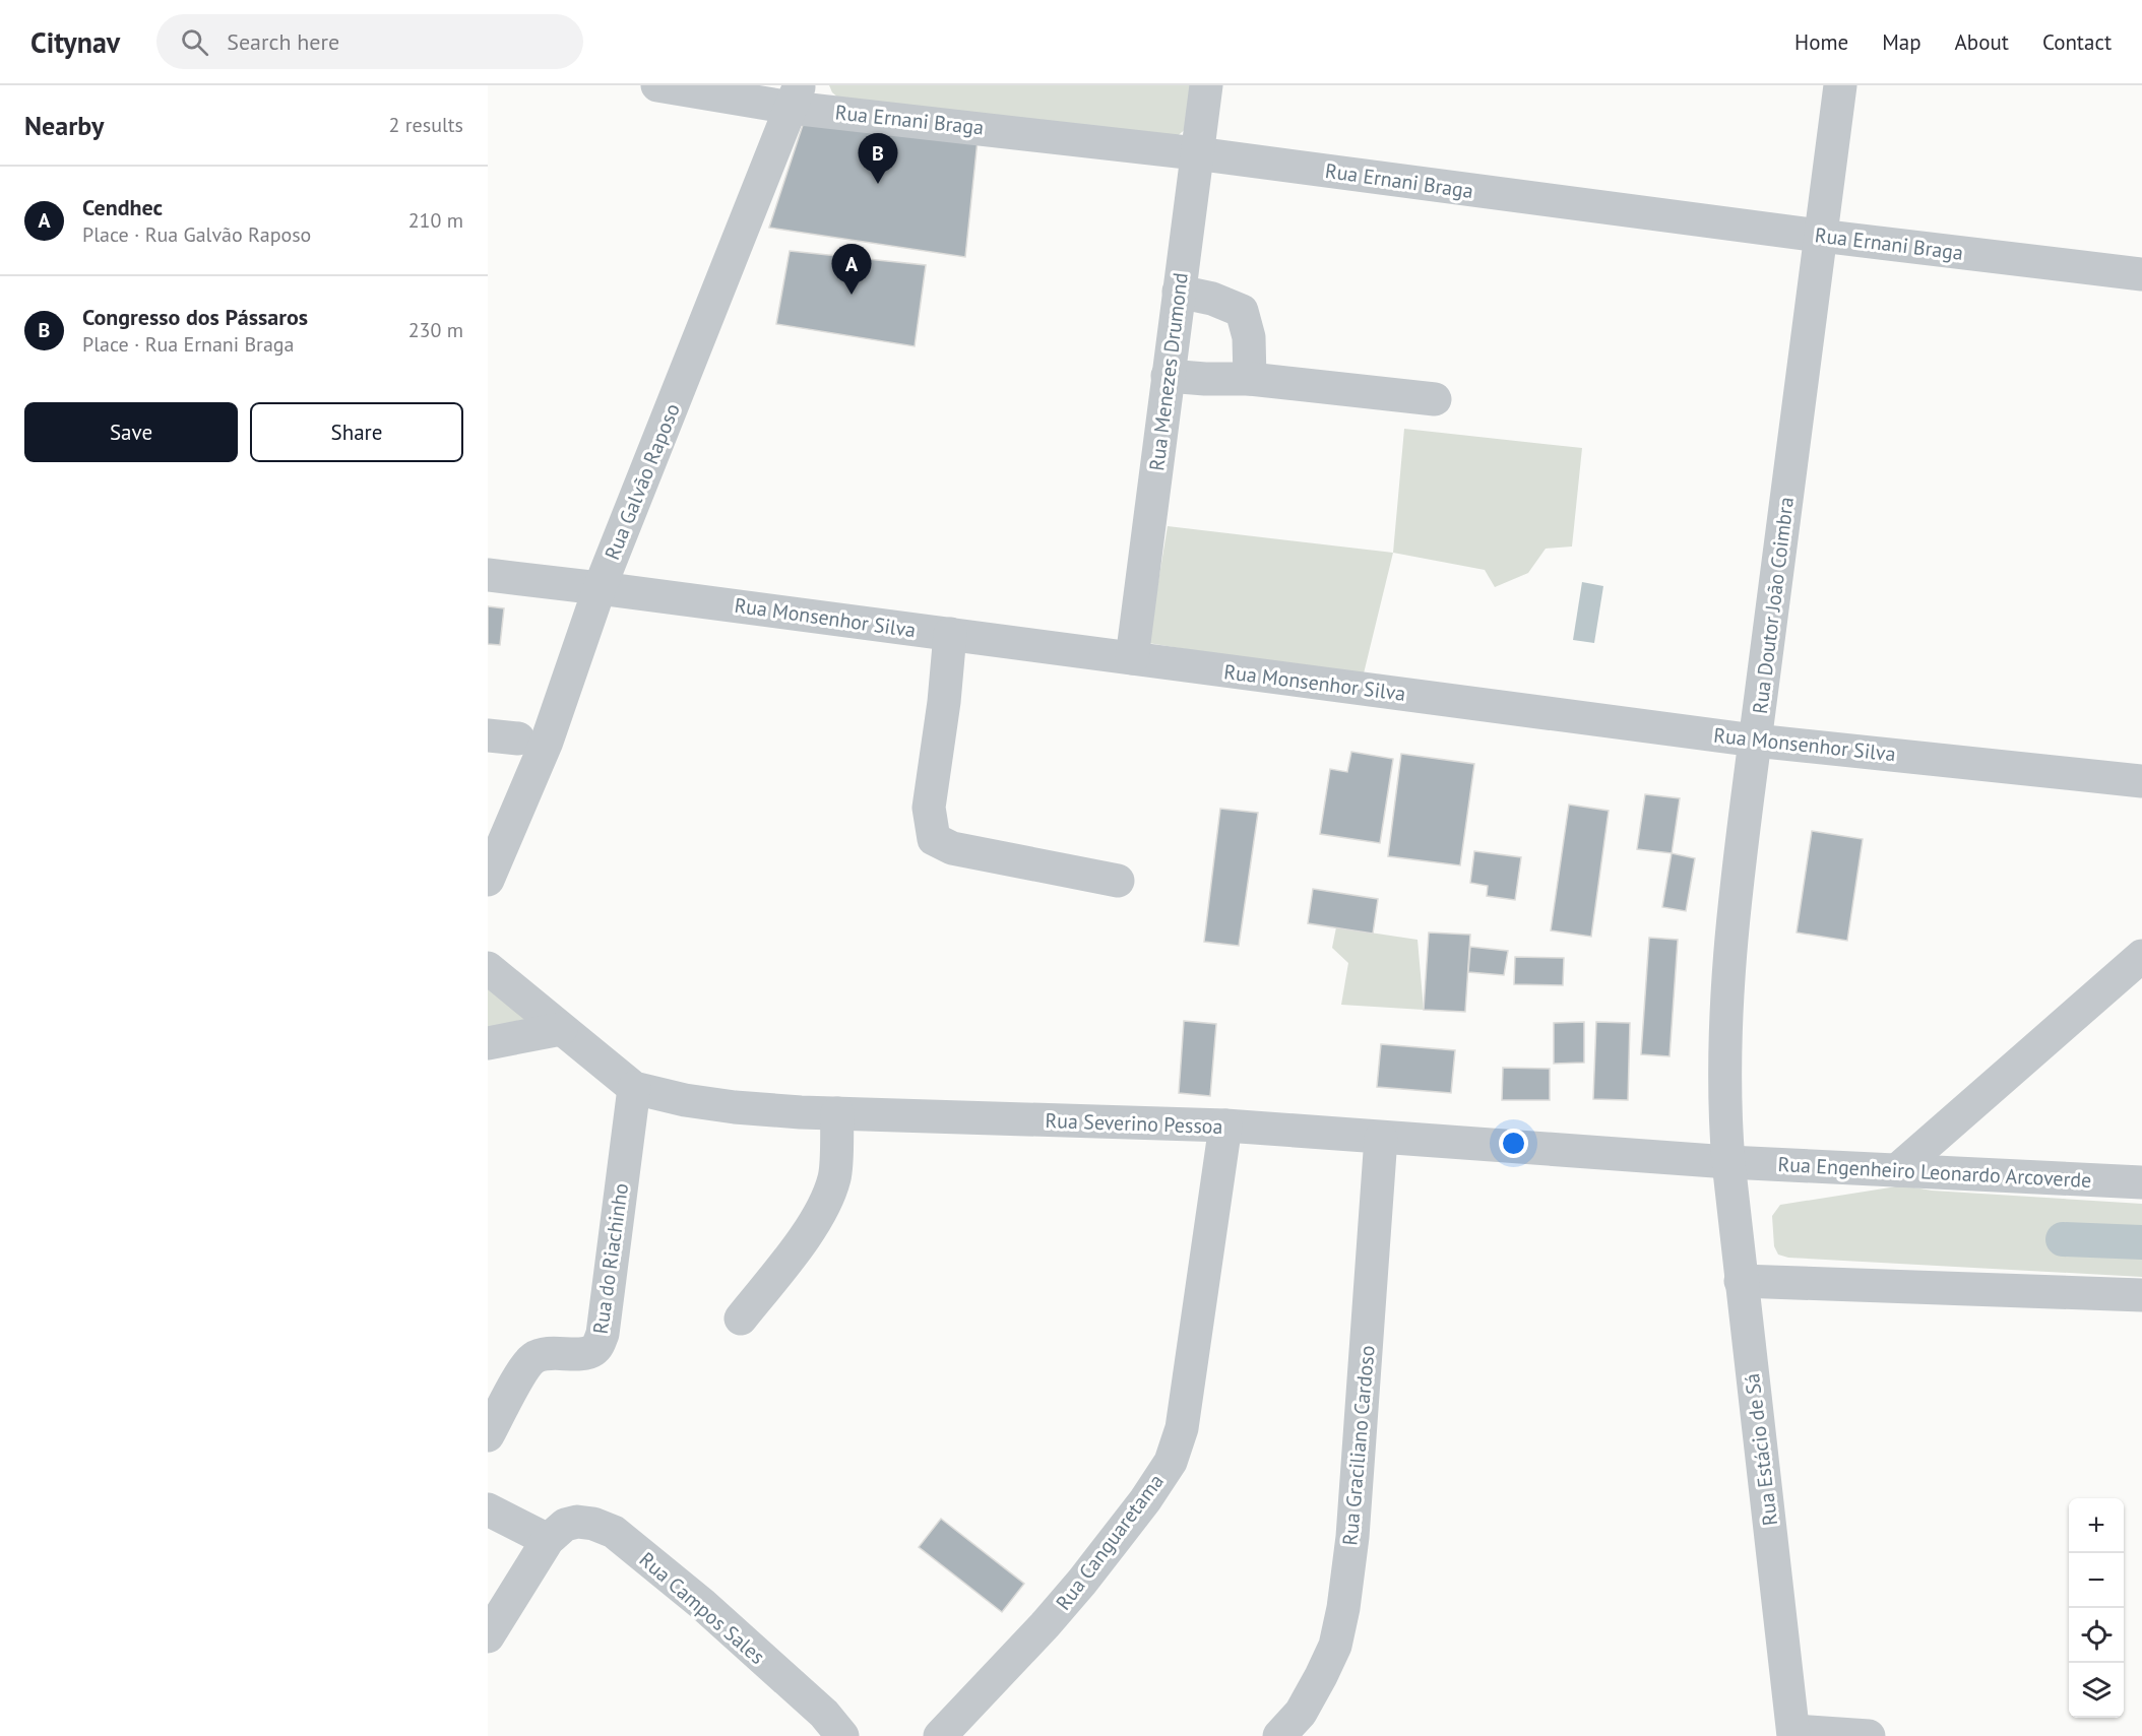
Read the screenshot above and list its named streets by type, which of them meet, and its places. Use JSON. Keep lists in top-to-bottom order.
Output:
{
  "streets": {
    "street": [
      "Rua Ernani Braga",
      "Rua Menezes Drumond",
      "Rua Galvão Raposo",
      "Rua Doutor João Coimbra",
      "Rua Monsenhor Silva",
      "Rua Severino Pessoa",
      "Rua Engenheiro Leonardo Arcoverde",
      "Rua do Riachinho",
      "Rua Graciliano Cardoso",
      "Rua Estácio de Sá",
      "Rua Canguaretama",
      "Rua Campos Sales"
    ]
  },
  "crossings": [
    ["Rua Ernani Braga", "Rua Menezes Drumond"],
    ["Rua Ernani Braga", "Rua Galvão Raposo"],
    ["Rua Ernani Braga", "Rua Doutor João Coimbra"],
    ["Rua Menezes Drumond", "Rua Monsenhor Silva"],
    ["Rua Galvão Raposo", "Rua Monsenhor Silva"],
    ["Rua Doutor João Coimbra", "Rua Monsenhor Silva"],
    ["Rua Doutor João Coimbra", "Rua Severino Pessoa"],
    ["Rua Doutor João Coimbra", "Rua Engenheiro Leonardo Arcoverde"],
    ["Rua Doutor João Coimbra", "Rua Estácio de Sá"],
    ["Rua Severino Pessoa", "Rua Engenheiro Leonardo Arcoverde"],
    ["Rua Severino Pessoa", "Rua do Riachinho"],
    ["Rua Severino Pessoa", "Rua Graciliano Cardoso"],
    ["Rua Severino Pessoa", "Rua Estácio de Sá"],
    ["Rua Severino Pessoa", "Rua Canguaretama"],
    ["Rua Engenheiro Leonardo Arcoverde", "Rua Estácio de Sá"]
  ],
  "page": {
    "header": "Citynav",
    "search": "Search here",
    "nav": [
      "Home",
      "Map",
      "About",
      "Contact"
    ],
    "heading": ["Nearby", "2 results"],
    "pins": ["B", "A"],
    "list": [
      {
        "mark": "A",
        "name": "Cendhec",
        "note": "Place · Rua Galvão Raposo",
        "value": "210 m"
      },
      {
        "mark": "B",
        "name": "Congresso dos Pássaros",
        "note": "Place · Rua Ernani Braga",
        "value": "230 m"
      }
    ],
    "buttons": ["Save", "Share"],
    "map_buttons": ["+", "−"]
  }
}
